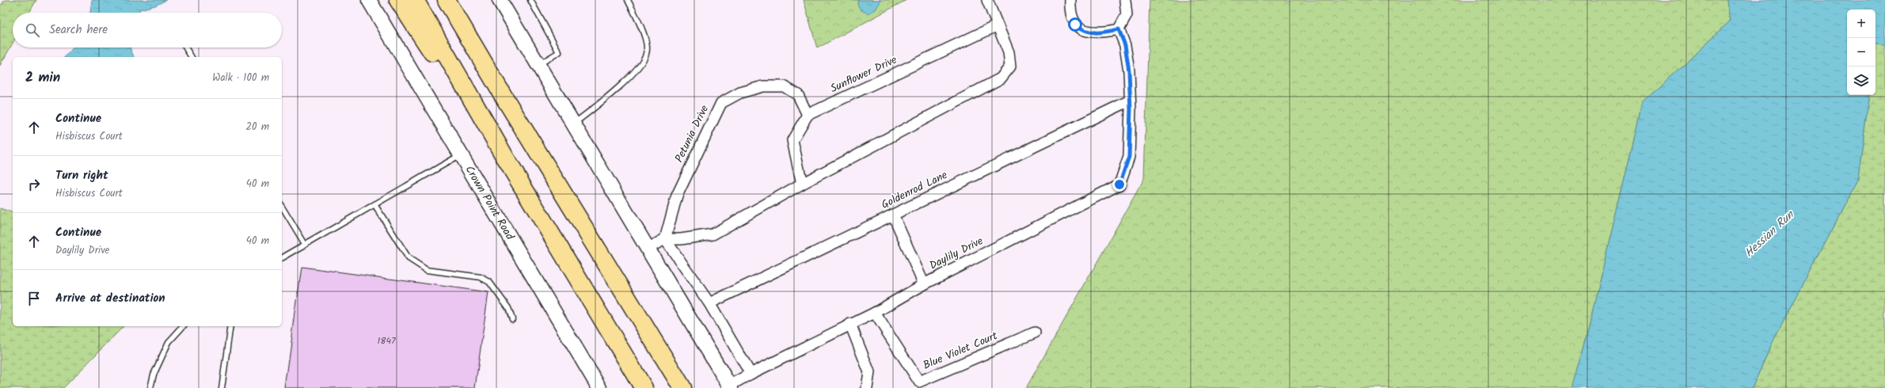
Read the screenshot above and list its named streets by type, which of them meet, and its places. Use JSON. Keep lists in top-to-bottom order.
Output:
{
  "streets": {
    "main road": ["Crown Point Road"],
    "street": [
      "Sunflower Drive",
      "Petunia Drive",
      "Goldenrod Lane",
      "Daylily Drive",
      "Blue Violet Court"
    ]
  },
  "crossings": [
    ["Sunflower Drive", "Petunia Drive"],
    ["Goldenrod Lane", "Daylily Drive"],
    ["Daylily Drive", "Blue Violet Court"]
  ],
  "water": ["Hessian Run"],
  "house_numbers": ["1847"],
  "page": {
    "map_buttons": ["+", "−"],
    "search": "Search here",
    "heading": ["2 min", "Walk · 100 m"],
    "list": [
      ["Continue", "Hisbiscus Court", "20 m"],
      ["Turn right", "Hisbiscus Court", "40 m"],
      ["Continue", "Daylily Drive", "40 m"],
      "Arrive at destination"
    ]
  }
}
